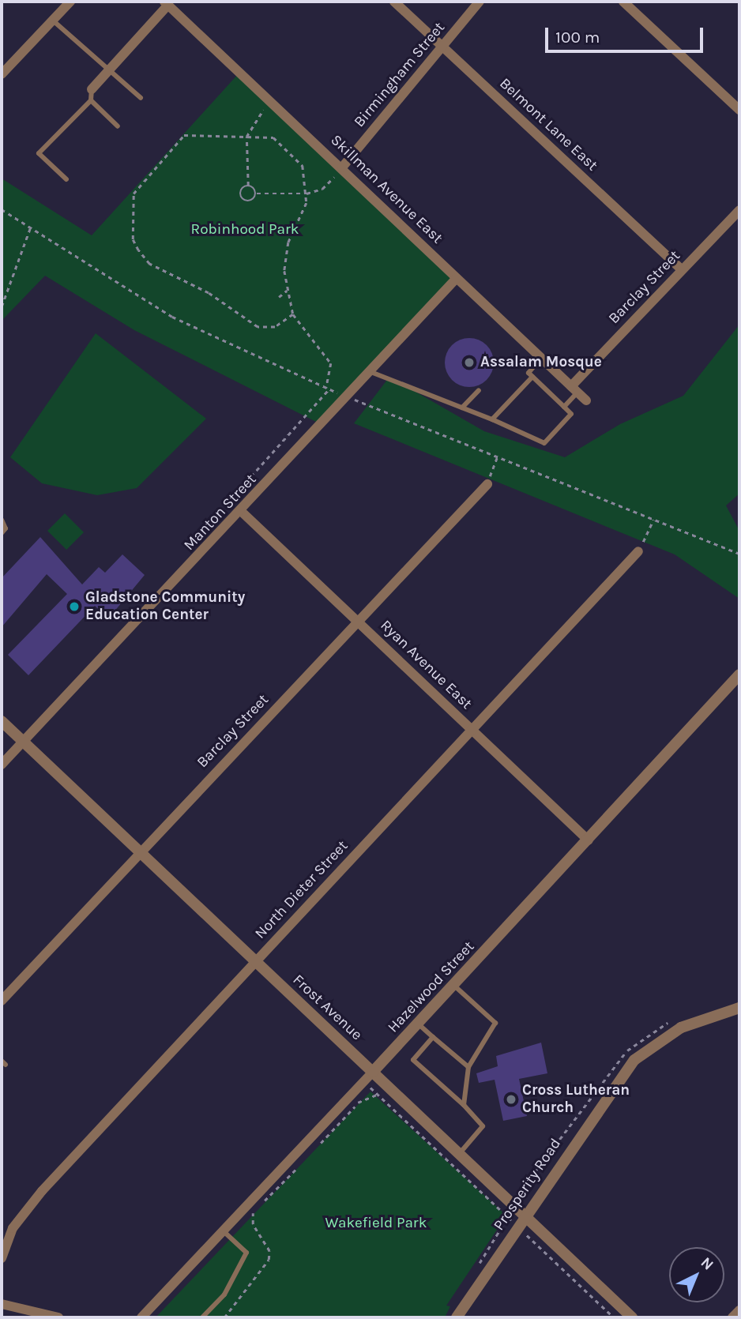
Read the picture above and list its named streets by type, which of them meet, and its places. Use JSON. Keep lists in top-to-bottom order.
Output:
{
  "streets": {
    "street": [
      "Birmingham Street",
      "Belmont Lane East",
      "Skillman Avenue East",
      "Barclay Street",
      "Manton Street",
      "Ryan Avenue East",
      "North Dieter Street",
      "Hazelwood Street",
      "Frost Avenue",
      "Prosperity Road"
    ]
  },
  "crossings": [
    ["Birmingham Street", "Belmont Lane East"],
    ["Birmingham Street", "Skillman Avenue East"],
    ["Belmont Lane East", "Barclay Street"],
    ["Skillman Avenue East", "Barclay Street"],
    ["Skillman Avenue East", "Manton Street"],
    ["Barclay Street", "Ryan Avenue East"],
    ["Barclay Street", "Frost Avenue"],
    ["Manton Street", "Ryan Avenue East"],
    ["Manton Street", "Frost Avenue"],
    ["Ryan Avenue East", "North Dieter Street"],
    ["Ryan Avenue East", "Hazelwood Street"],
    ["North Dieter Street", "Frost Avenue"],
    ["Hazelwood Street", "Frost Avenue"],
    ["Frost Avenue", "Prosperity Road"]
  ],
  "parks": ["Robinhood Park", "Wakefield Park"],
  "places": ["Assalam Mosque", "Gladstone Community Education Center", "Cross Lutheran Church"],
  "scale_bar": "100 m",
  "north": "top right"
}
